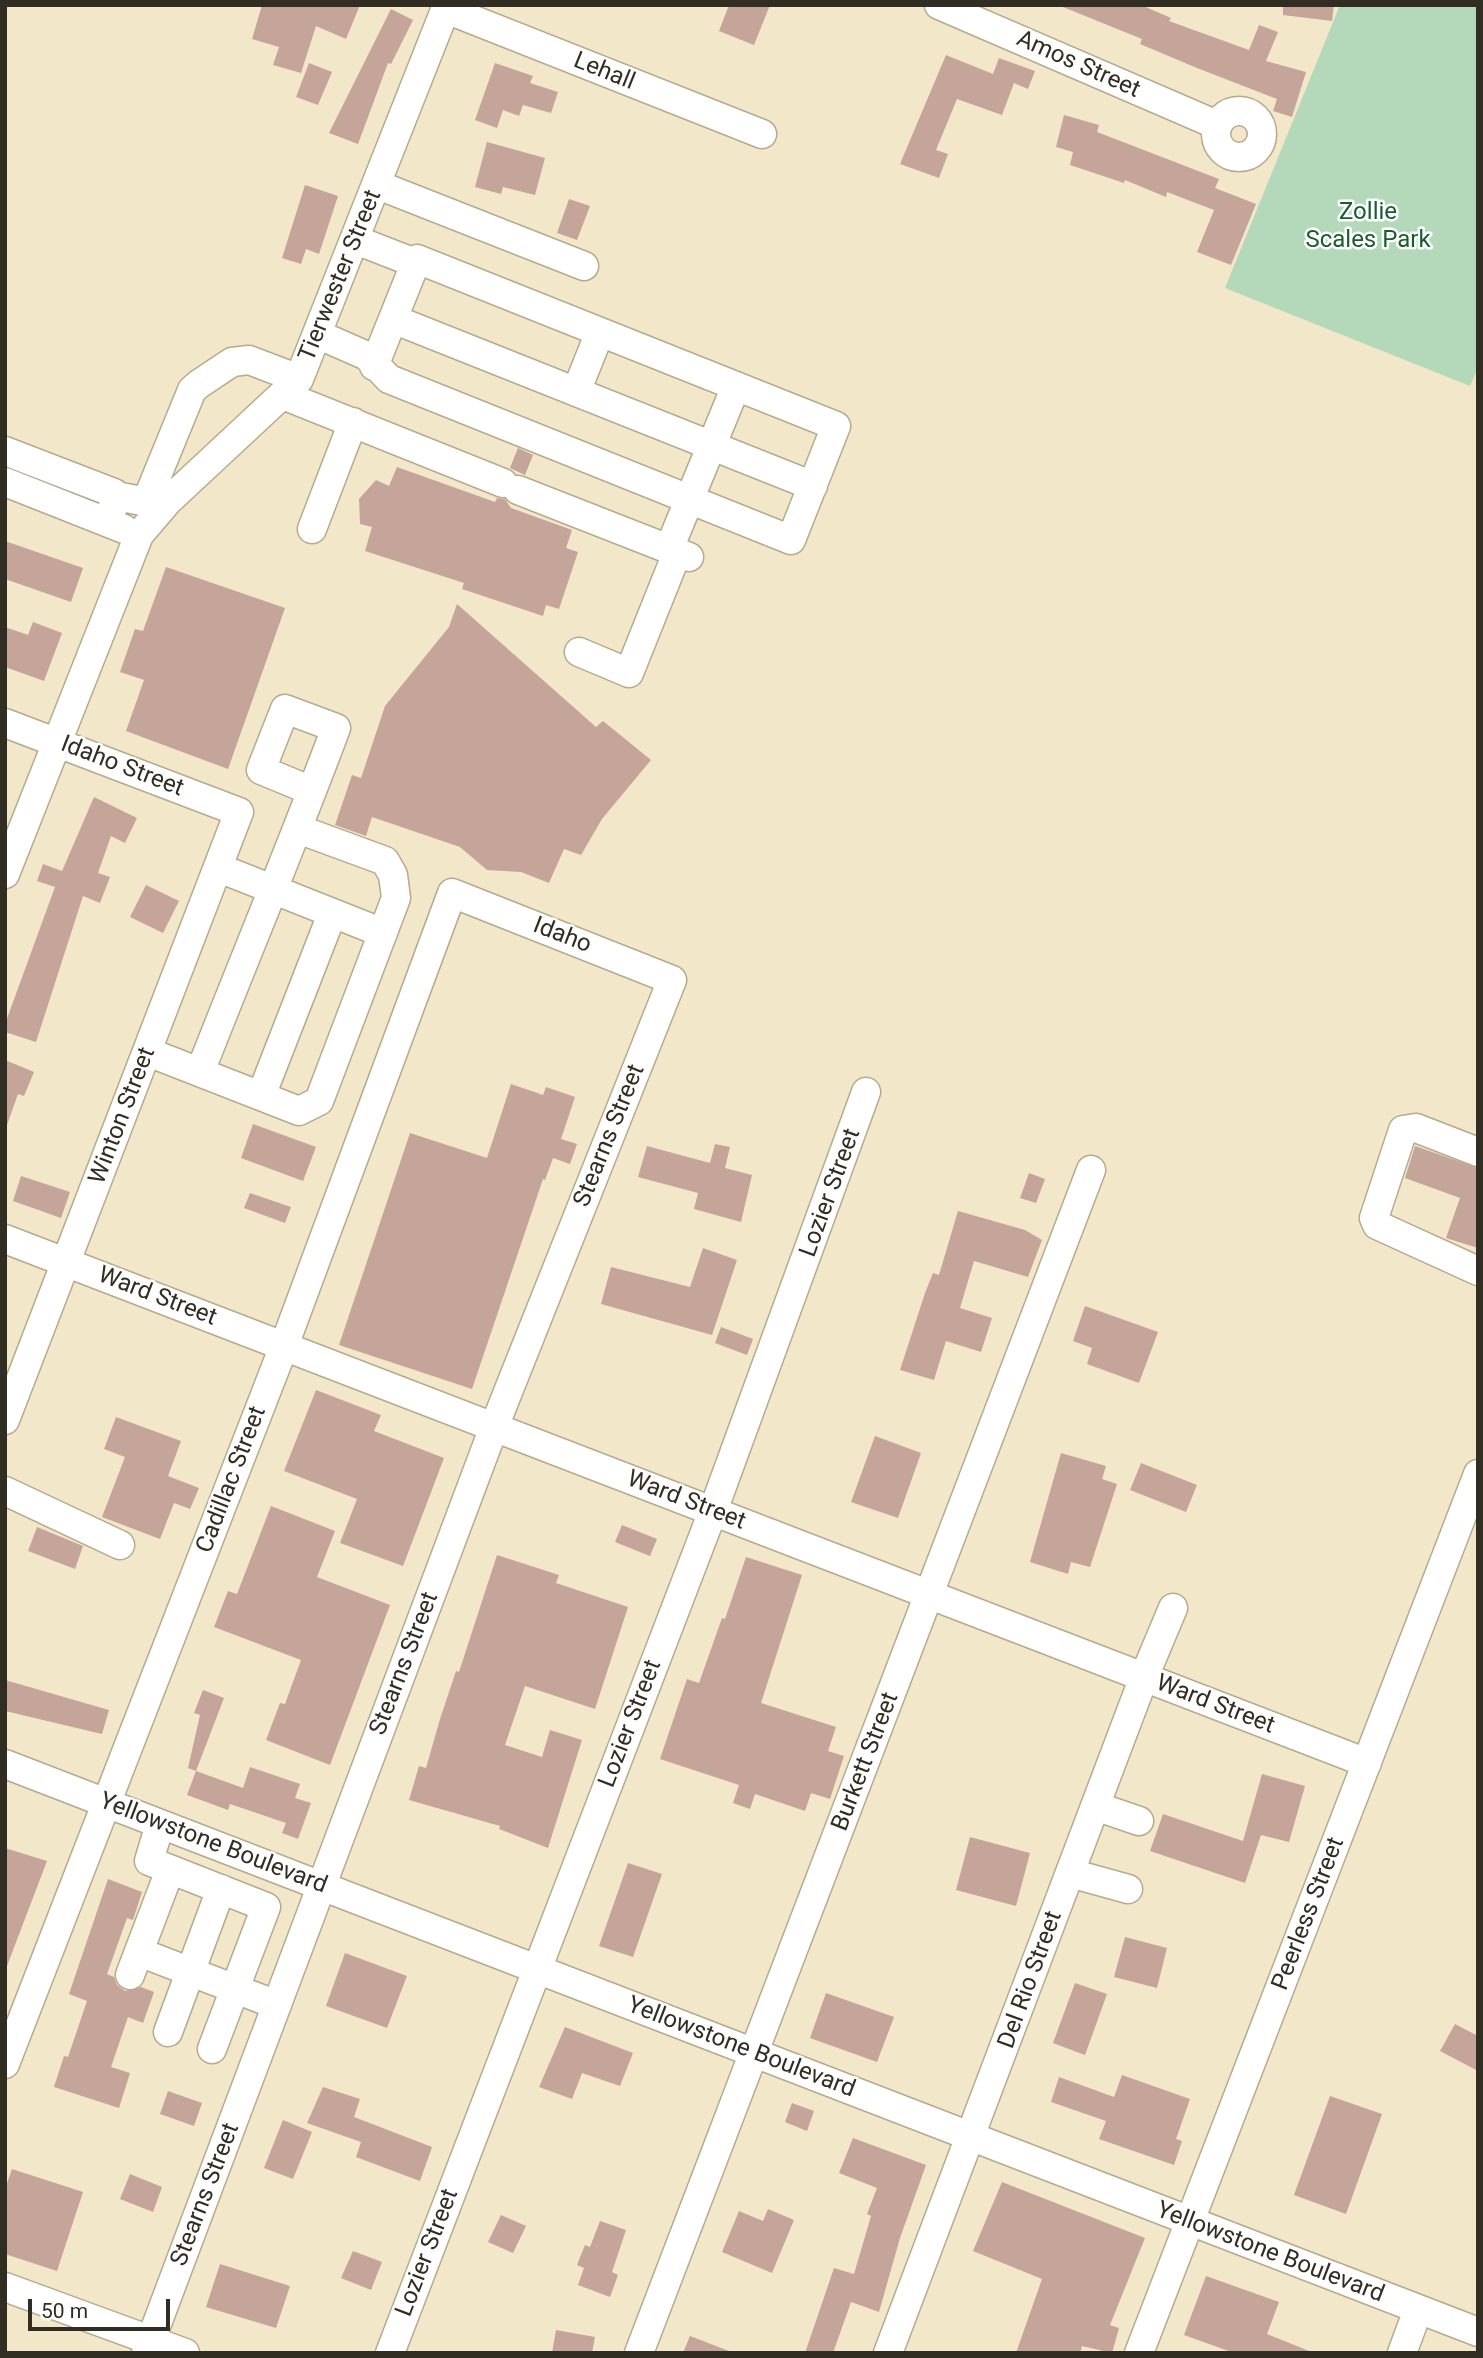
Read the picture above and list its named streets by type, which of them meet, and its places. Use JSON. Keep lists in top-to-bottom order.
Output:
{
  "streets": {
    "street": [
      "Amos Street",
      "Lehall",
      "Tierwester Street",
      "Idaho Street",
      "Idaho",
      "Winton Street",
      "Stearns Street",
      "Lozier Street",
      "Ward Street",
      "Cadillac Street",
      "Burkett Street",
      "Yellowstone Boulevard",
      "Peerless Street",
      "Del Rio Street"
    ]
  },
  "crossings": [
    ["Lehall", "Tierwester Street"],
    ["Idaho Street", "Winton Street"],
    ["Idaho", "Stearns Street"],
    ["Idaho", "Cadillac Street"],
    ["Winton Street", "Ward Street"],
    ["Stearns Street", "Ward Street"],
    ["Stearns Street", "Yellowstone Boulevard"],
    ["Lozier Street", "Ward Street"],
    ["Lozier Street", "Yellowstone Boulevard"],
    ["Ward Street", "Cadillac Street"],
    ["Ward Street", "Burkett Street"],
    ["Ward Street", "Peerless Street"],
    ["Ward Street", "Del Rio Street"],
    ["Cadillac Street", "Yellowstone Boulevard"],
    ["Burkett Street", "Yellowstone Boulevard"],
    ["Yellowstone Boulevard", "Peerless Street"],
    ["Yellowstone Boulevard", "Del Rio Street"]
  ],
  "parks": ["Zollie Scales Park"],
  "scale_bar": "50 m"
}
